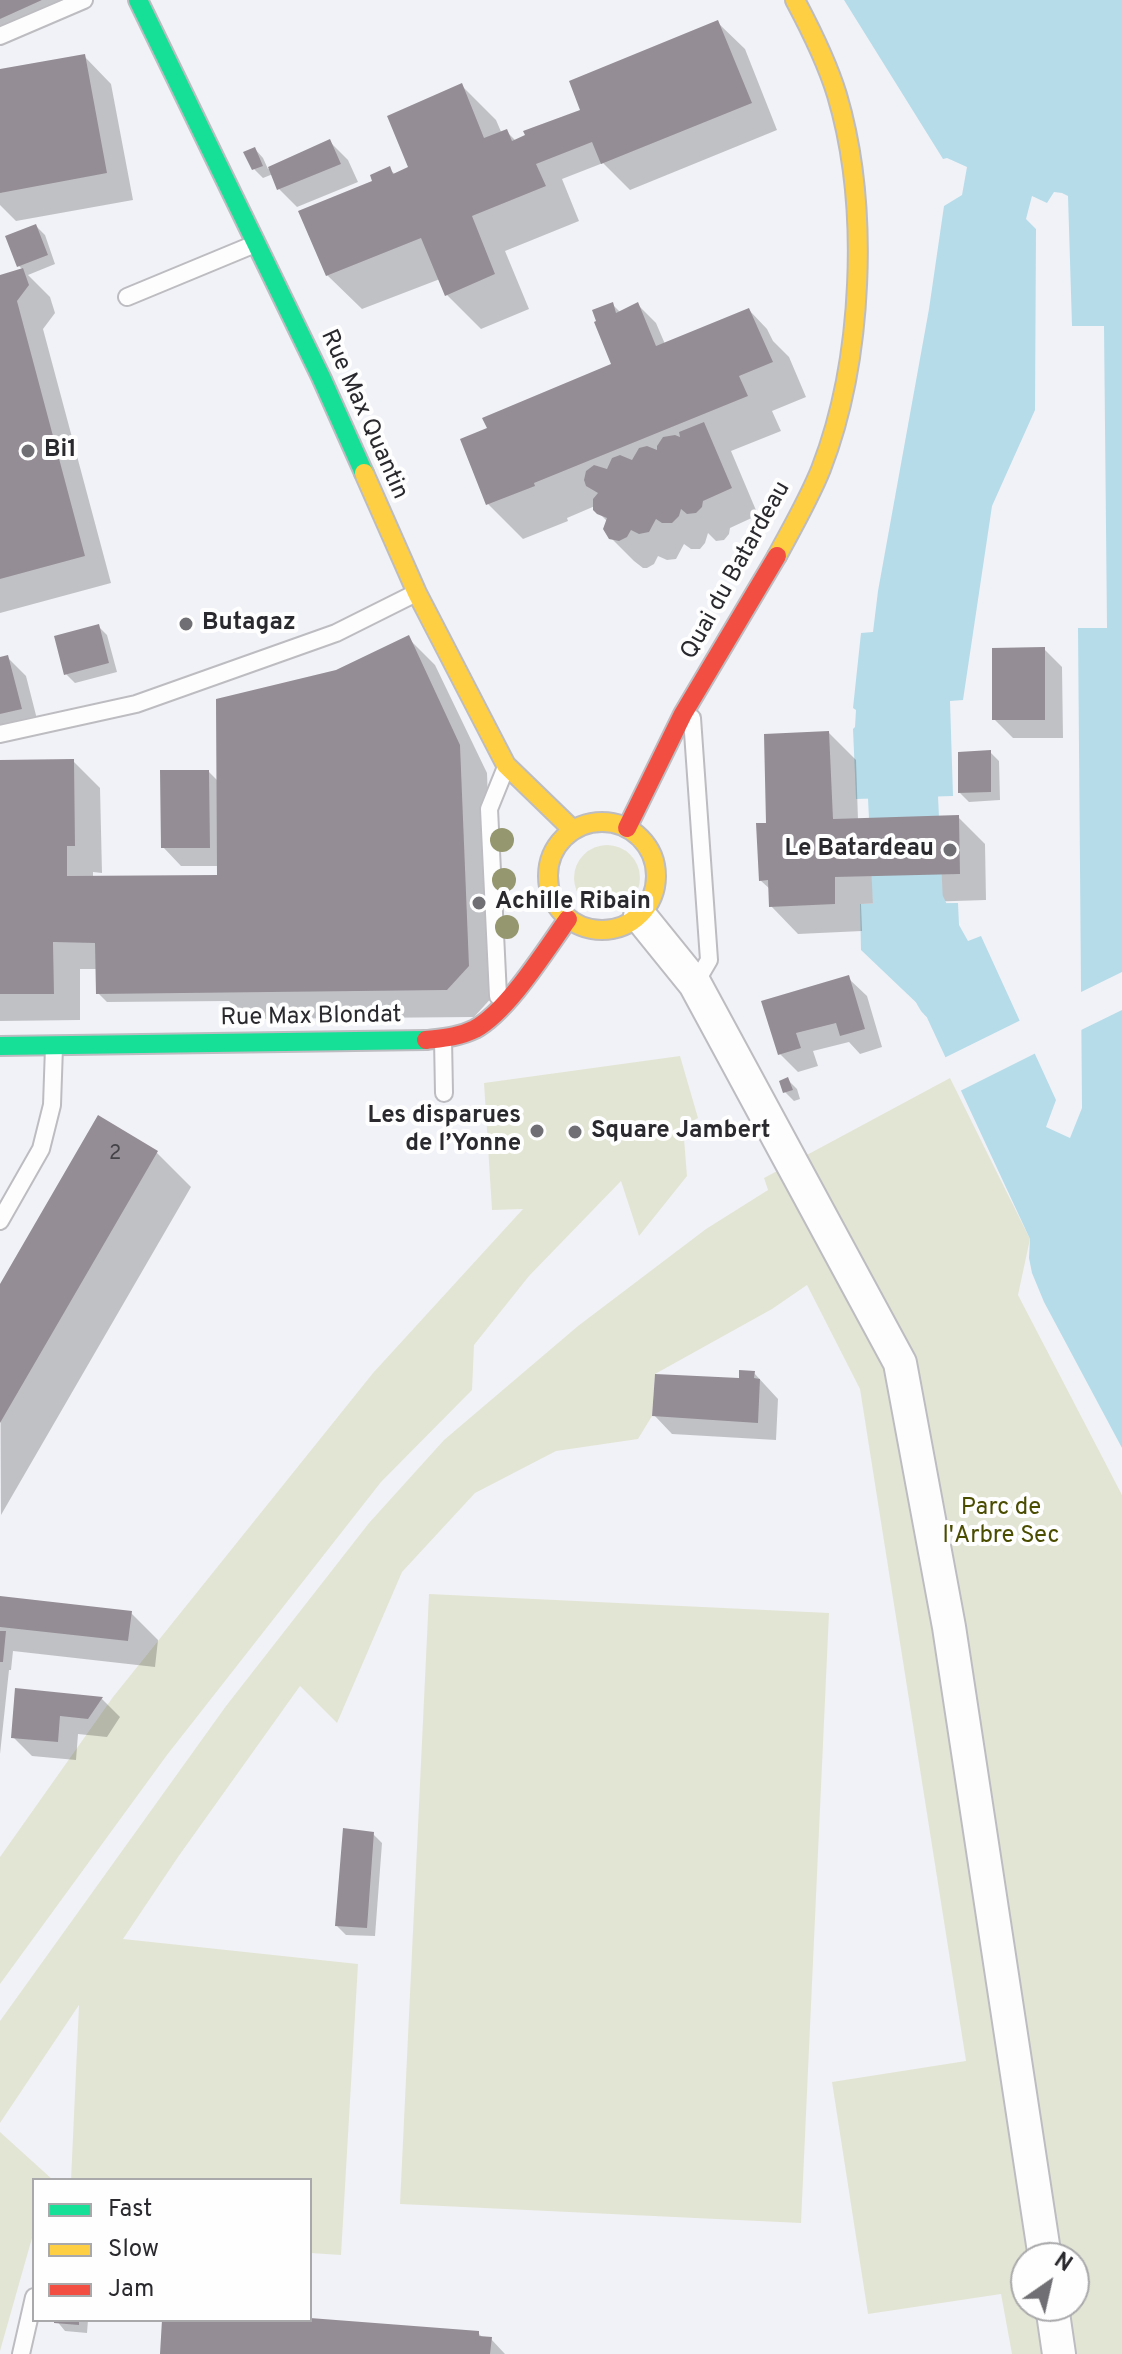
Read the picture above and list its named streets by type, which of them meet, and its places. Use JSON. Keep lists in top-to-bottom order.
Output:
{
  "streets": {
    "street": ["Rue Max Quantin", "Quai du Batardeau", "Rue Max Blondat"]
  },
  "crossings": [
    ["Rue Max Quantin", "Quai du Batardeau"],
    ["Rue Max Quantin", "Rue Max Blondat"],
    ["Quai du Batardeau", "Rue Max Blondat"]
  ],
  "parks": ["Parc de l'Arbre Sec"],
  "places": [
    "Bi1",
    "Butagaz",
    "Le Batardeau",
    "Achille Ribain",
    "Les disparues de l’Yonne",
    "Square Jambert"
  ],
  "house_numbers": ["2"],
  "legend": ["Fast", "Slow", "Jam"],
  "north": "top right"
}
